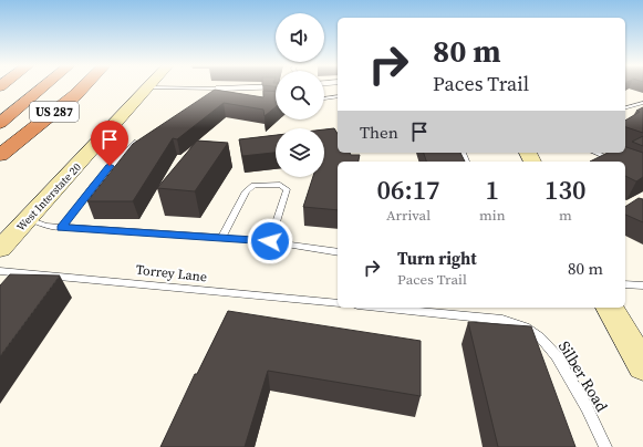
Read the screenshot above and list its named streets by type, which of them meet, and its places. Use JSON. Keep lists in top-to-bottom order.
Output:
{
  "streets": {
    "highway": ["US 287"],
    "main road": ["West Interstate 20"],
    "lane": ["Torrey Lane", "Silber Road"]
  },
  "page": {
    "turn": ["80 m", "Paces Trail"],
    "then": "Then",
    "eta": [
      "06:17",
      "Arrival",
      "1",
      "min",
      "130",
      "m"
    ],
    "list": [
      {
        "name": "Turn right",
        "note": "Paces Trail",
        "value": "80 m"
      }
    ]
  }
}
